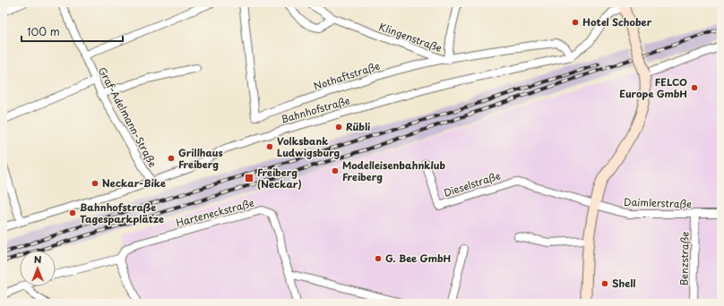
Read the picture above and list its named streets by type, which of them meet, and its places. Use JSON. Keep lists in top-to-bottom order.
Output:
{
  "streets": {
    "street": [
      "Klingenstraße",
      "Nothaftstraße",
      "Bahnhofstraße",
      "Graf-Adelmann-Straße",
      "Dieselstraße",
      "Daimlerstraße",
      "Harteneckstraße",
      "Benzstraße"
    ]
  },
  "crossings": [
    ["Klingenstraße", "Nothaftstraße"],
    ["Klingenstraße", "Bahnhofstraße"],
    ["Bahnhofstraße", "Graf-Adelmann-Straße"],
    ["Dieselstraße", "Daimlerstraße"],
    ["Daimlerstraße", "Benzstraße"]
  ],
  "places": {
    "other": [
      "Hotel Schober",
      "FELCO Europe GmbH",
      "Rübli",
      "Volksbank Ludwigsburg",
      "Grillhaus Freiberg",
      "Modelleisenbahnklub Freiberg",
      "Neckar-Bike",
      "Bahnhofstraße Tagesparkplätze",
      "G. Bee GmbH",
      "Shell"
    ],
    "transit": ["Freiberg (Neckar)"]
  },
  "scale_bar": "100 m",
  "north": "top"
}
